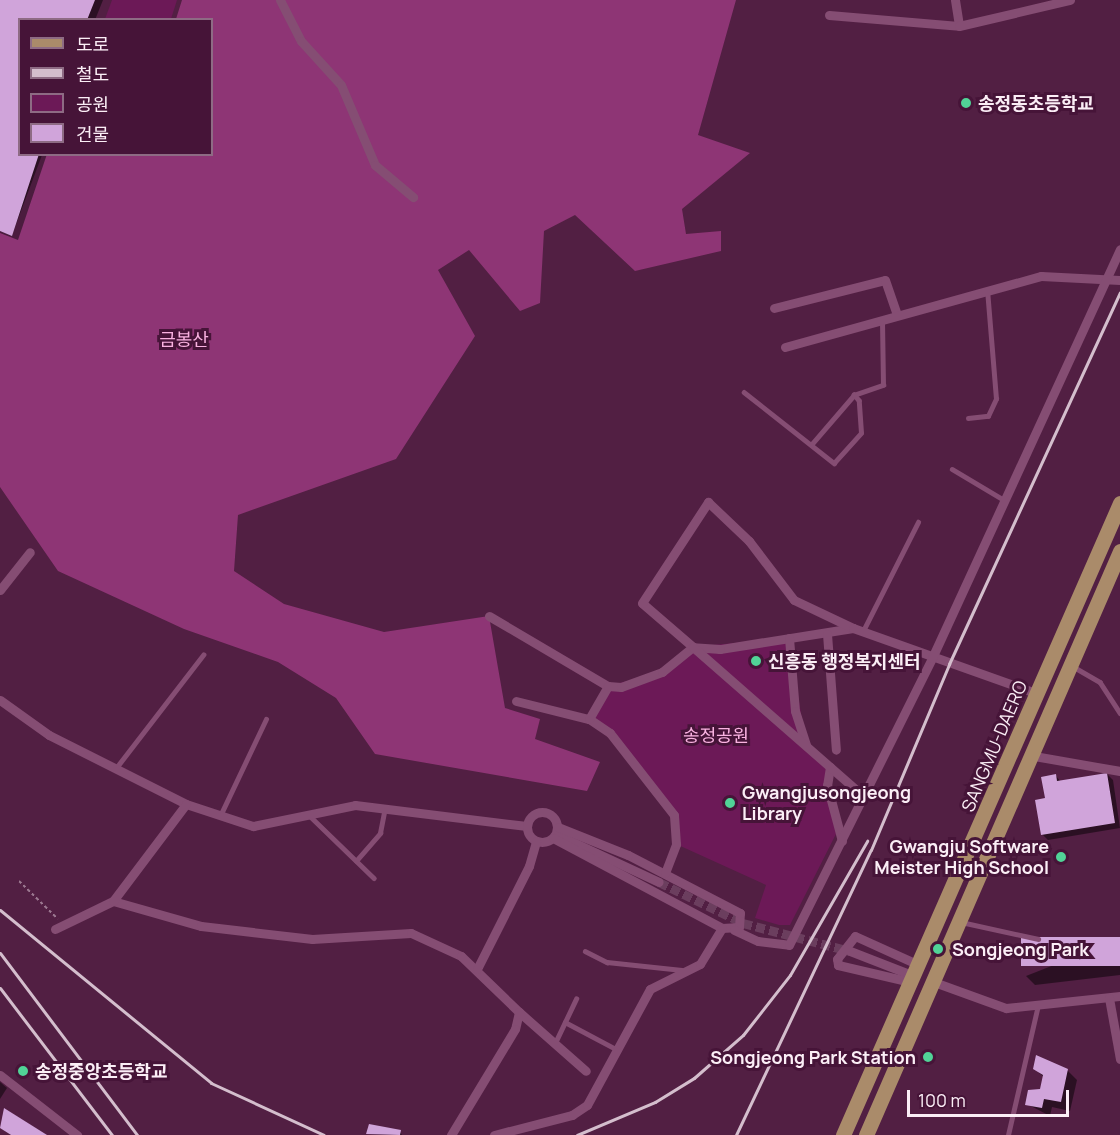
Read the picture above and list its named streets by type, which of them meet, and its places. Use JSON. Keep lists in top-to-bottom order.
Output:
{
  "streets": {
    "main road": ["SANGMU-DAERO"]
  },
  "parks": ["금봉산", "송정공원"],
  "places": [
    "송정동초등학교",
    "신흥동 행정복지센터",
    "Gwangjusongjeong Library",
    "Gwangju Software Meister High School",
    "Songjeong Park",
    "Songjeong Park Station",
    "송정중앙초등학교"
  ],
  "legend": [
    "도로",
    "철도",
    "공원",
    "건물"
  ],
  "scale_bar": "100 m"
}
